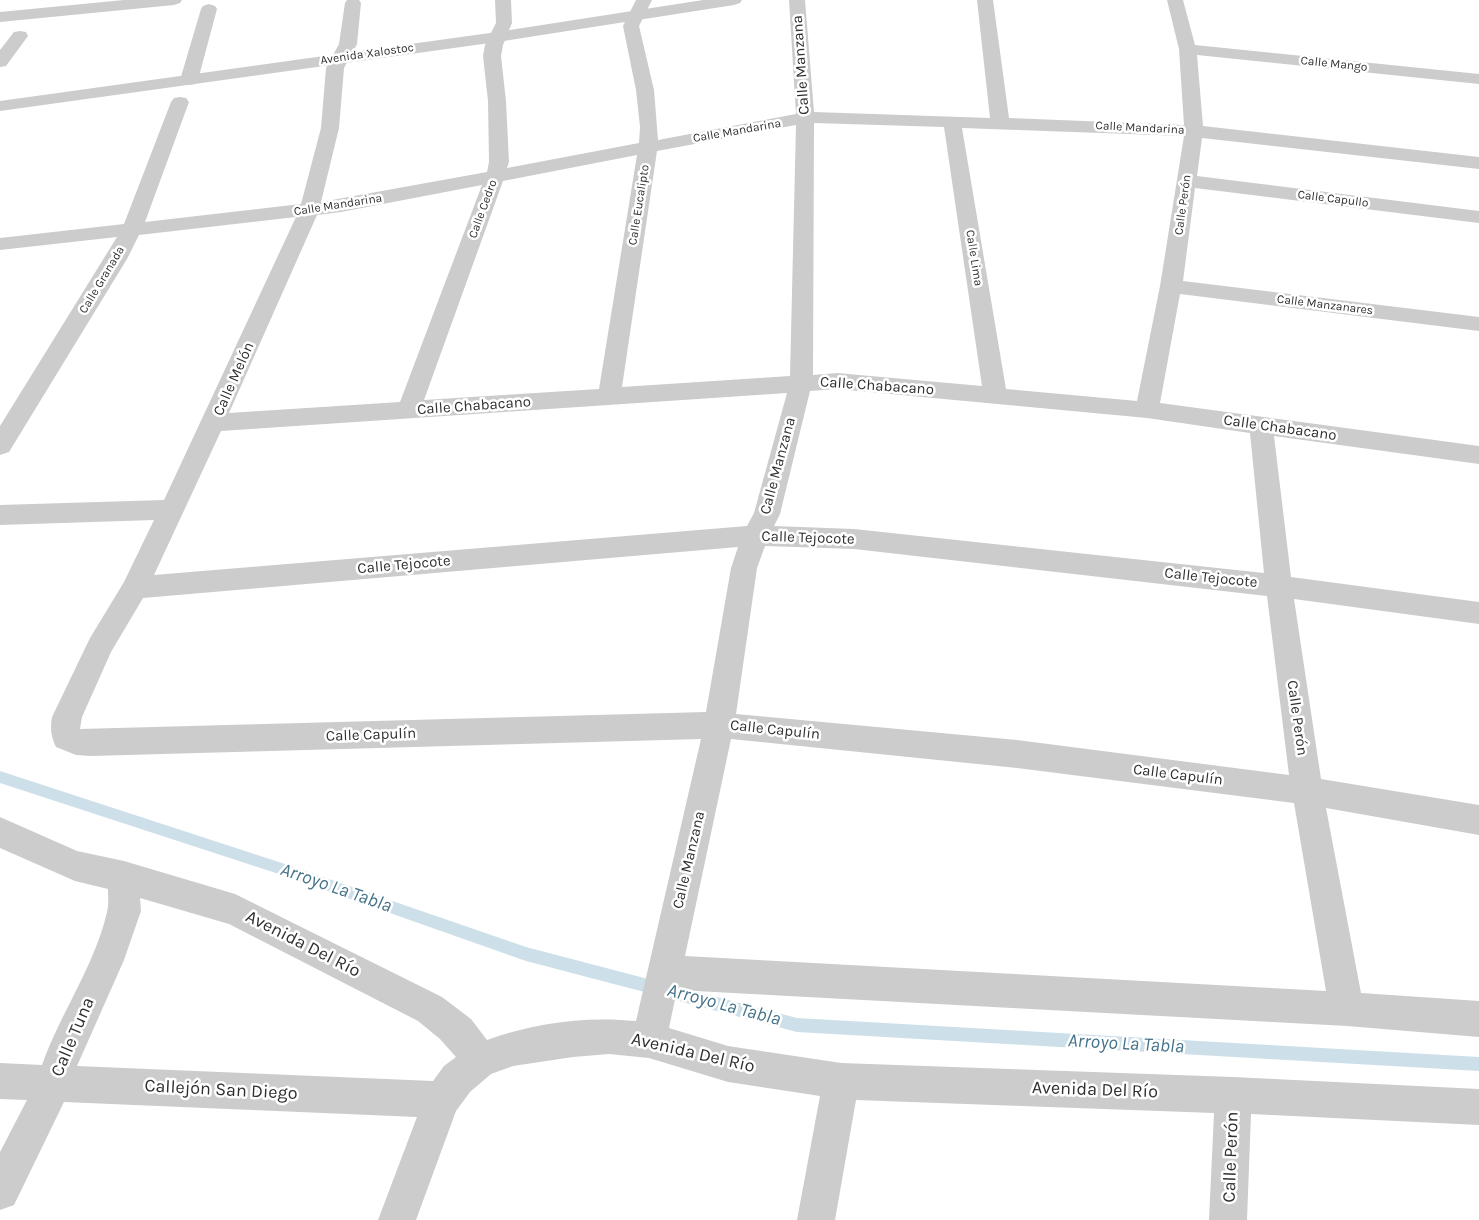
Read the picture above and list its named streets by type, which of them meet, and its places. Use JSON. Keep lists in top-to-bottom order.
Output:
{
  "streets": {
    "street": [
      "Avenida Xalostoc",
      "Calle Mango",
      "Calle Manzana",
      "Calle Mandarina",
      "Calle Capullo",
      "Calle Eucalipto",
      "Calle Perón",
      "Calle Cedro",
      "Calle Lima",
      "Calle Granada",
      "Calle Manzanares",
      "Calle Melón",
      "Calle Chabacano",
      "Calle Tejocote",
      "Calle Capulín",
      "Avenida Del Río",
      "Calle Tuna",
      "Callejón San Diego"
    ]
  },
  "crossings": [
    ["Avenida Xalostoc", "Calle Eucalipto"],
    ["Avenida Xalostoc", "Calle Cedro"],
    ["Avenida Xalostoc", "Calle Melón"],
    ["Calle Mango", "Calle Perón"],
    ["Calle Manzana", "Calle Mandarina"],
    ["Calle Manzana", "Calle Chabacano"],
    ["Calle Manzana", "Calle Tejocote"],
    ["Calle Manzana", "Calle Capulín"],
    ["Calle Manzana", "Avenida Del Río"],
    ["Calle Mandarina", "Calle Eucalipto"],
    ["Calle Mandarina", "Calle Perón"],
    ["Calle Mandarina", "Calle Cedro"],
    ["Calle Mandarina", "Calle Lima"],
    ["Calle Mandarina", "Calle Granada"],
    ["Calle Mandarina", "Calle Melón"],
    ["Calle Capullo", "Calle Perón"],
    ["Calle Eucalipto", "Calle Chabacano"],
    ["Calle Perón", "Calle Manzanares"],
    ["Calle Perón", "Calle Chabacano"],
    ["Calle Perón", "Calle Tejocote"],
    ["Calle Perón", "Calle Capulín"],
    ["Calle Perón", "Avenida Del Río"],
    ["Calle Cedro", "Calle Chabacano"],
    ["Calle Lima", "Calle Chabacano"],
    ["Calle Melón", "Calle Chabacano"],
    ["Calle Melón", "Calle Tejocote"],
    ["Calle Melón", "Calle Capulín"],
    ["Avenida Del Río", "Calle Tuna"],
    ["Calle Tuna", "Callejón San Diego"]
  ],
  "water": ["Arroyo La Tabla"]
}
